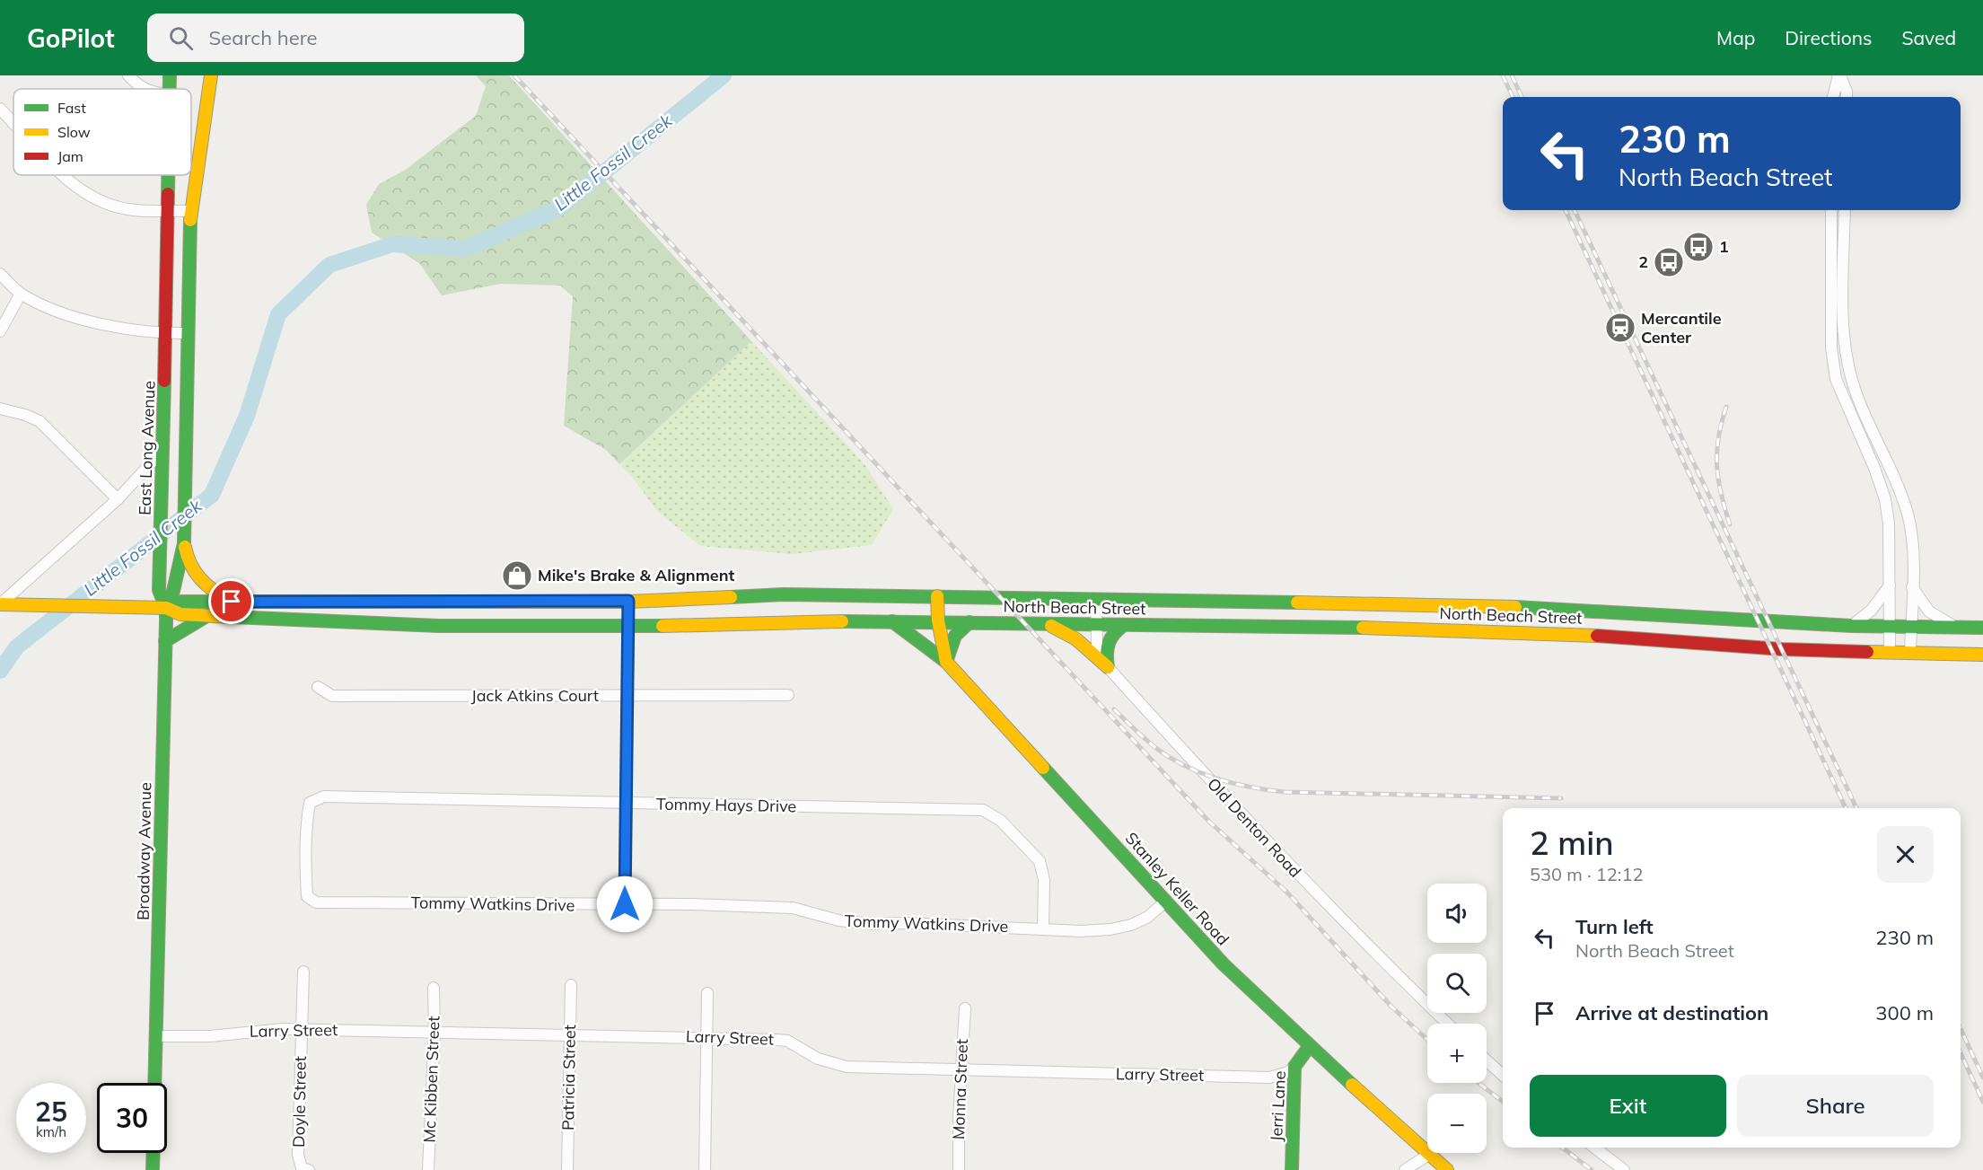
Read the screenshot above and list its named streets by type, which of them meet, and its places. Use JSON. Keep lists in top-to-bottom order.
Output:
{
  "streets": {
    "main road": [
      "East Long Avenue",
      "North Beach Street",
      "Broadway Avenue",
      "Stanley Keller Road",
      "Jerri Lane"
    ],
    "street": [
      "Jack Atkins Court",
      "Tommy Hays Drive",
      "Old Denton Road",
      "Tommy Watkins Drive",
      "Larry Street",
      "Patricia Street",
      "Mc Kibben Street",
      "Monna Street",
      "Doyle Street"
    ]
  },
  "crossings": [
    ["East Long Avenue", "North Beach Street"],
    ["East Long Avenue", "Broadway Avenue"],
    ["North Beach Street", "Old Denton Road"],
    ["North Beach Street", "Broadway Avenue"],
    ["North Beach Street", "Stanley Keller Road"],
    ["Tommy Hays Drive", "Tommy Watkins Drive"],
    ["Broadway Avenue", "Larry Street"],
    ["Stanley Keller Road", "Tommy Watkins Drive"],
    ["Stanley Keller Road", "Jerri Lane"],
    ["Larry Street", "Patricia Street"],
    ["Larry Street", "Mc Kibben Street"],
    ["Larry Street", "Monna Street"],
    ["Larry Street", "Doyle Street"],
    ["Larry Street", "Jerri Lane"]
  ],
  "water": ["Little Fossil Creek"],
  "places": {
    "bus stop": ["1", "2"],
    "station": ["Mercantile Center"],
    "shop": ["Mike's Brake & Alignment"]
  },
  "legend": ["Fast", "Slow", "Jam"],
  "page": {
    "header": "GoPilot",
    "search": "Search here",
    "nav": ["Map", "Directions", "Saved"],
    "turn": ["230 m", "North Beach Street"],
    "heading": ["2 min", "530 m · 12:12"],
    "map_buttons": ["+", "−"],
    "list": [
      {
        "name": "Turn left",
        "note": "North Beach Street",
        "value": "230 m"
      },
      {
        "name": "Arrive at destination",
        "value": "300 m"
      }
    ],
    "buttons": ["Exit", "Share"],
    "speed": "25 km/h",
    "limit": "30"
  }
}
